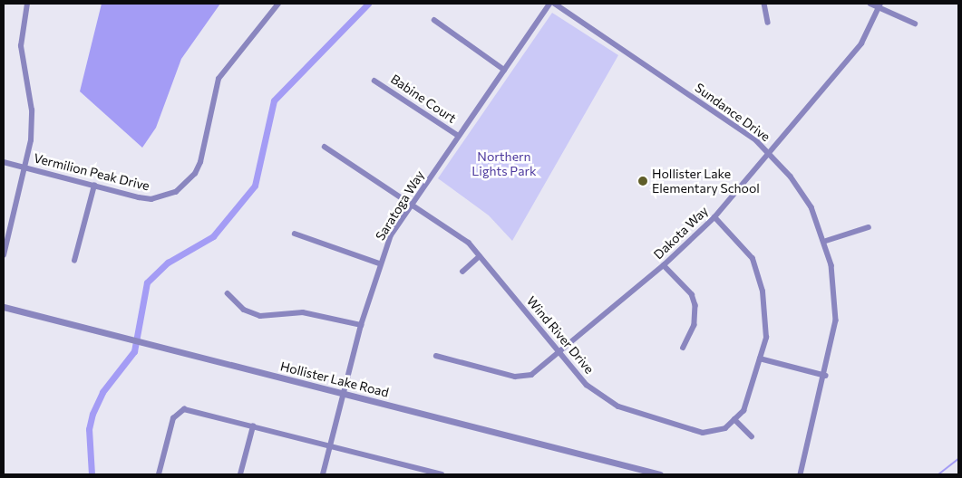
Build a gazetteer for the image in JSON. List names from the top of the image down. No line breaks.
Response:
{"streets":{"street":["Babine Court","Sundance Drive","Vermilion Peak Drive","Saratoga Way","Dakota Way","Wind River Drive","Hollister Lake Road"]},"crossings":[["Babine Court","Saratoga Way"],["Sundance Drive","Dakota Way"],["Saratoga Way","Wind River Drive"],["Saratoga Way","Hollister Lake Road"],["Dakota Way","Wind River Drive"]],"parks":["Northern Lights Park"],"places":["Hollister Lake Elementary School"]}
